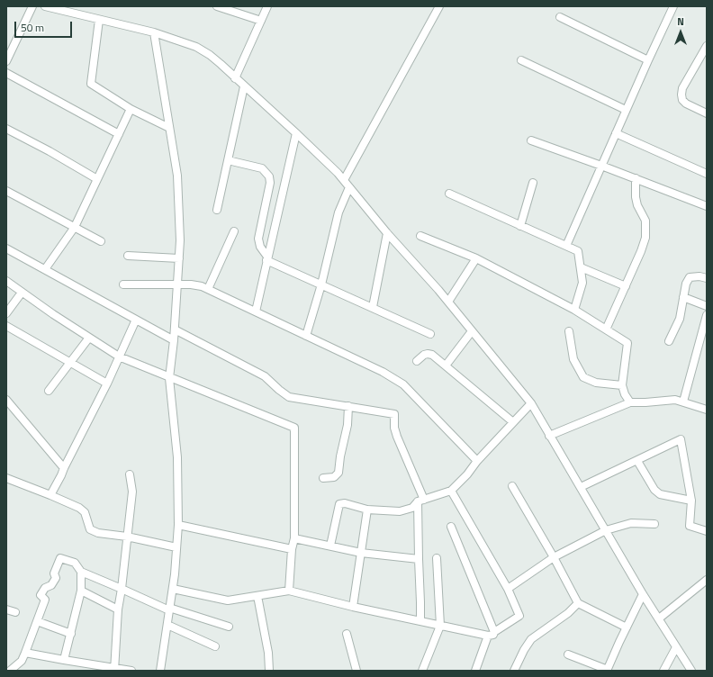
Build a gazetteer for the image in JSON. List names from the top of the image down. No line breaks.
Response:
{"scale_bar":"50 m","north":"top"}
